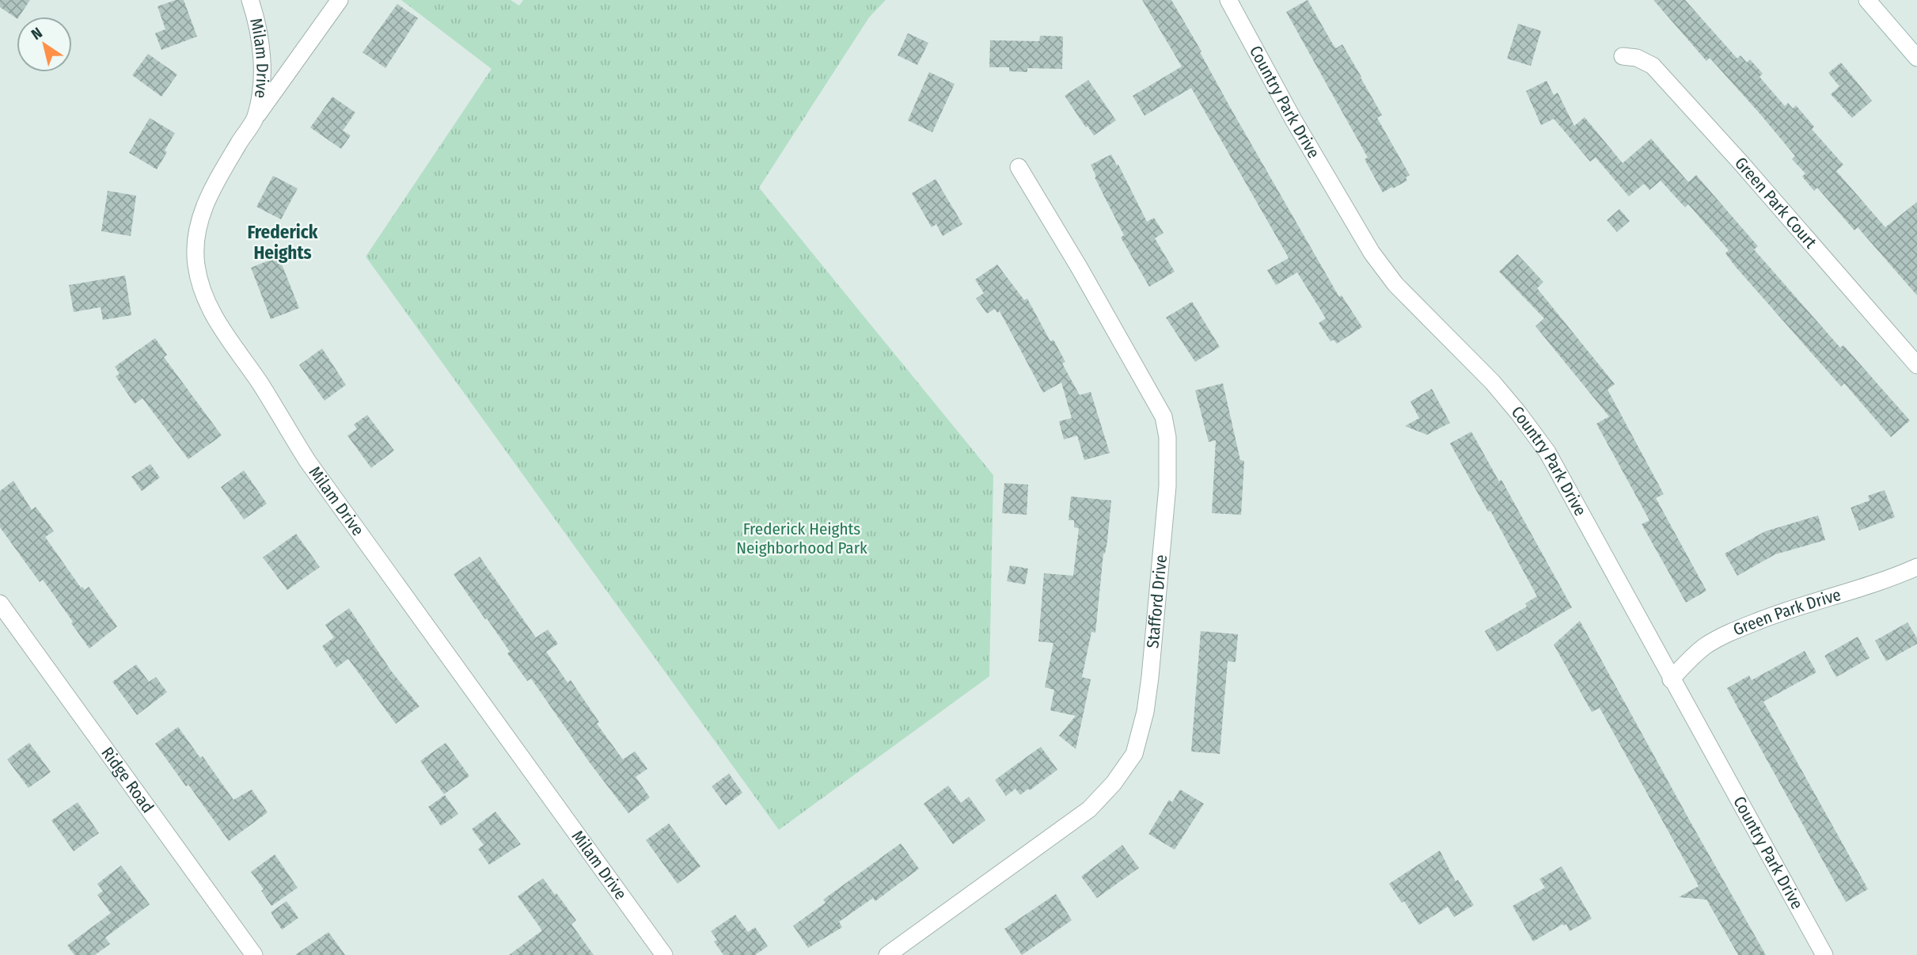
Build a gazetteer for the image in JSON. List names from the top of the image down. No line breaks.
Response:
{"streets":{"street":["Milam Drive","Country Park Drive","Green Park Court","Stafford Drive","Green Park Drive","Ridge Road"]},"crossings":[["Country Park Drive","Green Park Drive"]],"districts":["Frederick Heights"],"parks":["Frederick Heights Neighborhood Park"],"north":"top left"}
